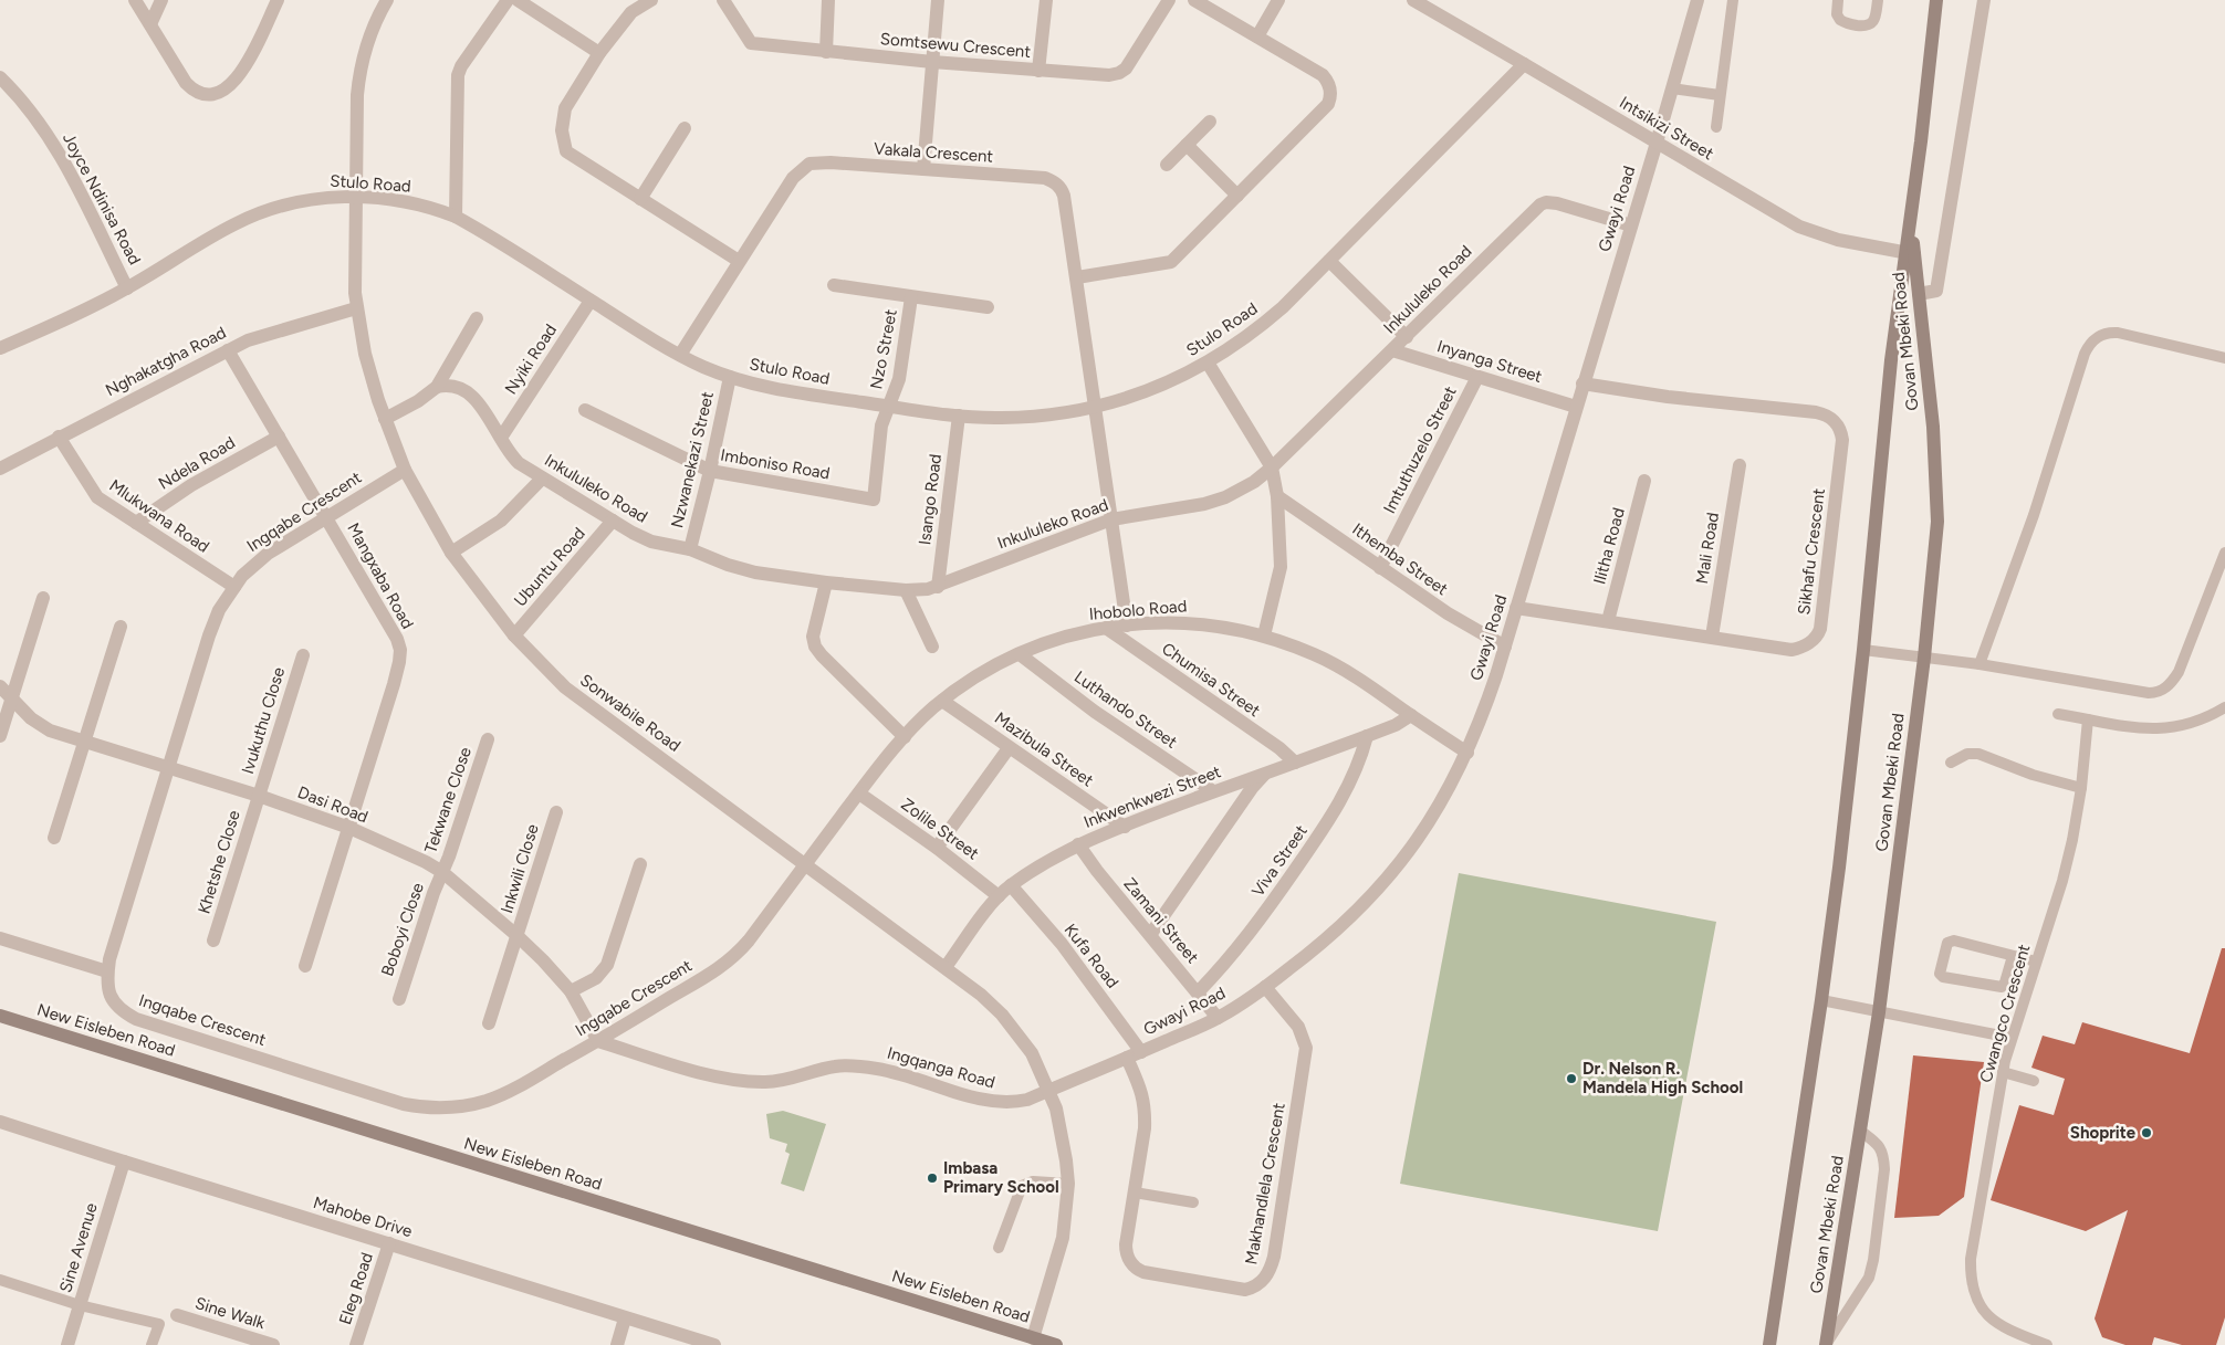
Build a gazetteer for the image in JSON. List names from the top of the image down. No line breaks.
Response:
{"streets":{"main road":["Govan Mbeki Road","New Eisleben Road"],"street":["Somtsewu Crescent","Intsikizi Street","Vakala Crescent","Stulo Road","Joyce Ndinisa Road","Gwayi Road","Inkululeko Road","Nzo Street","Nyiki Road","Nghakatgha Road","Inyanga Street","Imtuthuzelo Street","Nzwanekazi Street","Ndela Road","Imboniso Road","Isango Road","Ingqabe Crescent","Mlukwana Road","Ilitha Road","Mali Road","Sikhafu Crescent","Ithemba Street","Ubuntu Road","Mangxaba Road","Ihobolo Road","Chumisa Street","Luthando Street","Sonwabile Road","Ivukuthu Close","Mazibula Street","Inkwenkwezi Street","Tekwane Close","Dasi Road","Zolile Street","Viva Street","Khetshe Close","Inkwili Close","Zamani Street","Boboyi Close","Kufa Road","Ingqanga Road","Makhandlela Crescent","Mahobe Drive","Sine Avenue","Eleg Road","Sine Walk"],"lane":["Cwangco Crescent"]},"crossings":[["Intsikizi Street","Stulo Road"],["Intsikizi Street","Gwayi Road"],["Intsikizi Street","Govan Mbeki Road"],["Vakala Crescent","Stulo Road"],["Vakala Crescent","Inkululeko Road"],["Vakala Crescent","Ihobolo Road"],["Stulo Road","Joyce Ndinisa Road"],["Stulo Road","Nzo Street"],["Stulo Road","Nyiki Road"],["Stulo Road","Nzwanekazi Street"],["Stulo Road","Isango Road"],["Stulo Road","Sonwabile Road"],["Gwayi Road","Inkululeko Road"],["Gwayi Road","Inyanga Street"],["Gwayi Road","Sikhafu Crescent"],["Gwayi Road","Ithemba Street"],["Gwayi Road","Ihobolo Road"],["Gwayi Road","Sonwabile Road"],["Gwayi Road","Zamani Street"],["Gwayi Road","Kufa Road"],["Gwayi Road","Ingqanga Road"],["Gwayi Road","Makhandlela Crescent"],["Inkululeko Road","Nyiki Road"],["Inkululeko Road","Inyanga Street"],["Inkululeko Road","Nzwanekazi Street"],["Inkululeko Road","Isango Road"],["Inkululeko Road","Ubuntu Road"],["Nzo Street","Imboniso Road"],["Nghakatgha Road","Mlukwana Road"],["Nghakatgha Road","Mangxaba Road"],["Nghakatgha Road","Sonwabile Road"],["Inyanga Street","Imtuthuzelo Street"],["Imtuthuzelo Street","Ithemba Street"],["Nzwanekazi Street","Imboniso Road"],["Ndela Road","Mlukwana Road"],["Ndela Road","Mangxaba Road"],["Ingqabe Crescent","Mlukwana Road"],["Ingqabe Crescent","Mangxaba Road"],["Ingqabe Crescent","Ihobolo Road"],["Ingqabe Crescent","Sonwabile Road"],["Ingqabe Crescent","Dasi Road"],["Ingqabe Crescent","Ingqanga Road"],["Ilitha Road","Sikhafu Crescent"],["Mali Road","Sikhafu Crescent"],["Ubuntu Road","Sonwabile Road"],["Mangxaba Road","Dasi Road"],["Ihobolo Road","Chumisa Street"],["Ihobolo Road","Luthando Street"],["Ihobolo Road","Sonwabile Road"],["Ihobolo Road","Mazibula Street"],["Ihobolo Road","Inkwenkwezi Street"],["Ihobolo Road","Zolile Street"],["Chumisa Street","Inkwenkwezi Street"],["Luthando Street","Inkwenkwezi Street"],["Sonwabile Road","Inkwenkwezi Street"],["Sonwabile Road","New Eisleben Road"],["Sonwabile Road","Ingqanga Road"],["Ivukuthu Close","Dasi Road"],["Ivukuthu Close","Khetshe Close"],["Mazibula Street","Inkwenkwezi Street"],["Inkwenkwezi Street","Zolile Street"],["Inkwenkwezi Street","Viva Street"],["Inkwenkwezi Street","Zamani Street"],["Inkwenkwezi Street","Kufa Road"],["Tekwane Close","Dasi Road"],["Tekwane Close","Boboyi Close"],["Dasi Road","Khetshe Close"],["Dasi Road","Inkwili Close"],["Dasi Road","Boboyi Close"],["Dasi Road","Ingqanga Road"],["Viva Street","Zamani Street"],["Mahobe Drive","Sine Avenue"],["Mahobe Drive","Eleg Road"]],"places":["Dr. Nelson R. Mandela High School","Shoprite","Imbasa Primary School"]}
